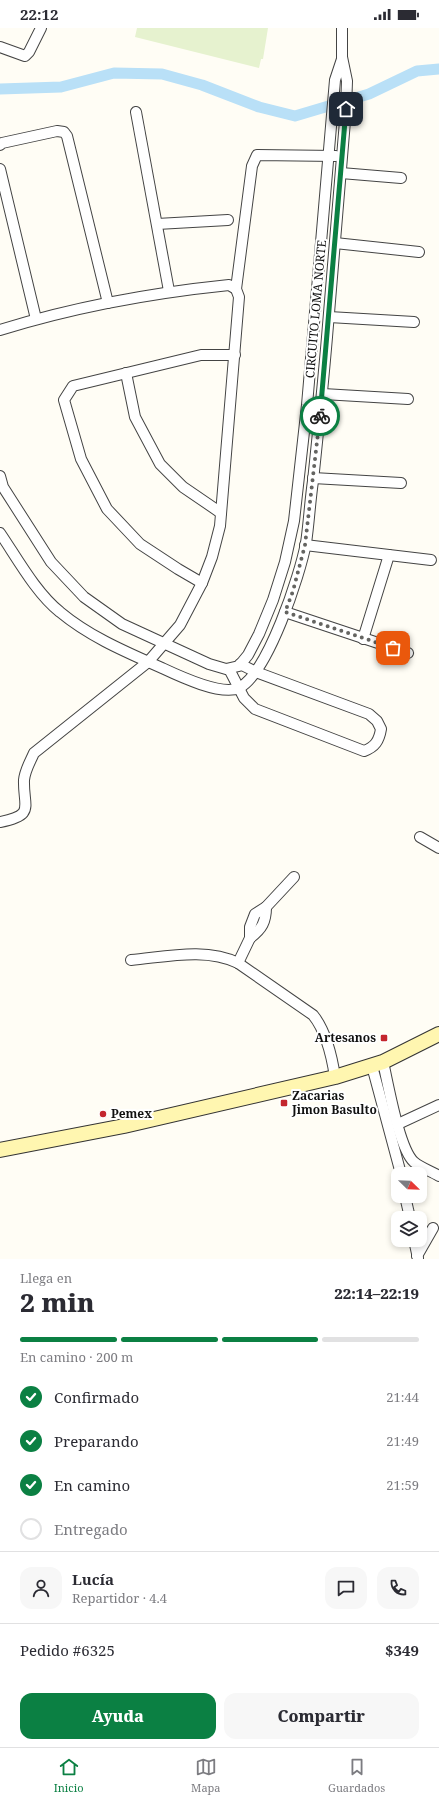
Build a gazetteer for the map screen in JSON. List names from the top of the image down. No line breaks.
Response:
{"streets":{"street":["CIRCUITO LOMA NORTE"]},"places":{"transit":["Artesanos","Zacarias Jimon Basulto"],"other":["Pemex"]},"north":"bottom right","page":{"status":"22:12","heading":["2 min","Llega en","22:14–22:19"],"panel":["Lucía","Repartidor · 4.4","Pedido #6325","$349"],"bar":"En camino · 200 m","list":[["Confirmado","21:44"],["Preparando","21:49"],["En camino","21:59"],"Entregado"],"buttons":["Ayuda","Compartir"],"tabs":["Inicio","Mapa","Guardados"]}}
